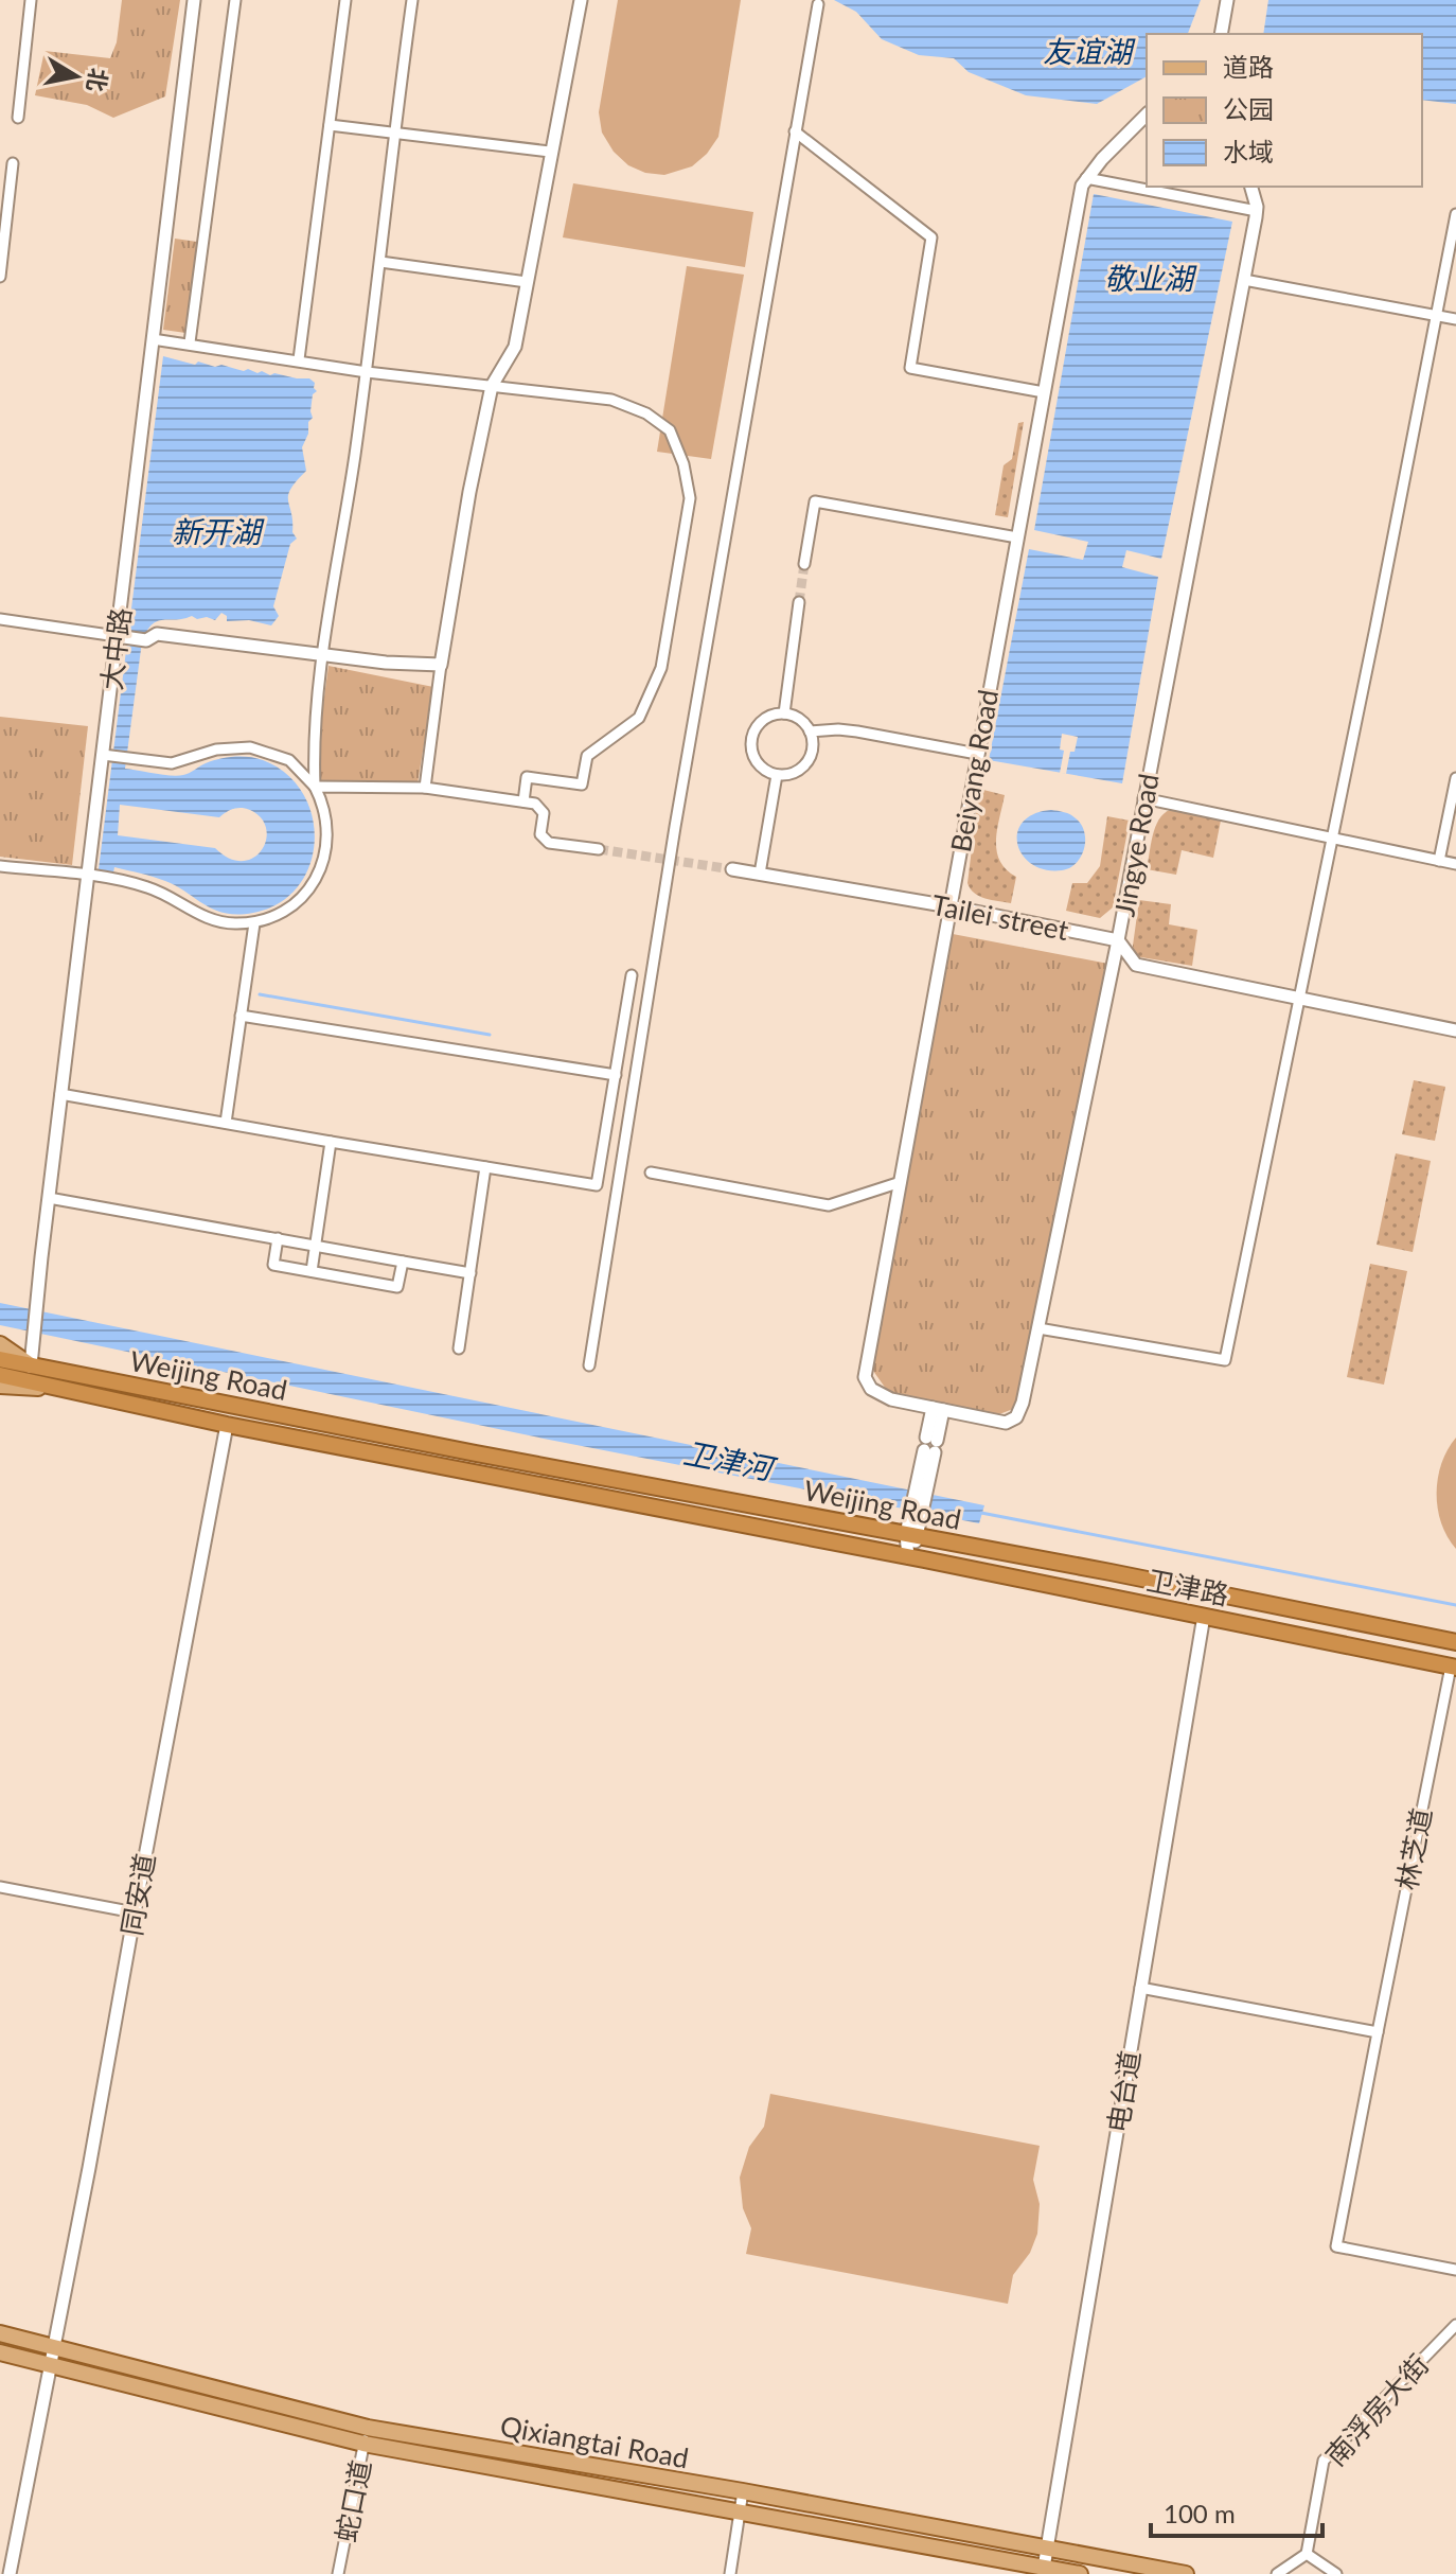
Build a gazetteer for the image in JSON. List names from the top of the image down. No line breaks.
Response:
{"streets":{"highway":["Weijing Road","卫津路"],"main road":["Qixiangtai Road"],"street":["大中路","Beiyang Road","Jingye Road","Tailei street","林芝道","同安道","电台道","南浮房大街","蛇口道"]},"crossings":[["大中路","Weijing Road"],["Beiyang Road","Jingye Road"],["Beiyang Road","Tailei street"],["Jingye Road","Tailei street"],["Weijing Road","卫津路"],["Weijing Road","同安道"],["卫津路","林芝道"],["卫津路","电台道"],["同安道","Qixiangtai Road"],["电台道","Qixiangtai Road"],["Qixiangtai Road","蛇口道"]],"water":["友谊湖","敬业湖","新开湖","卫津河"],"legend":["道路","公园","水域"],"scale_bar":"100 m","north":"right"}
